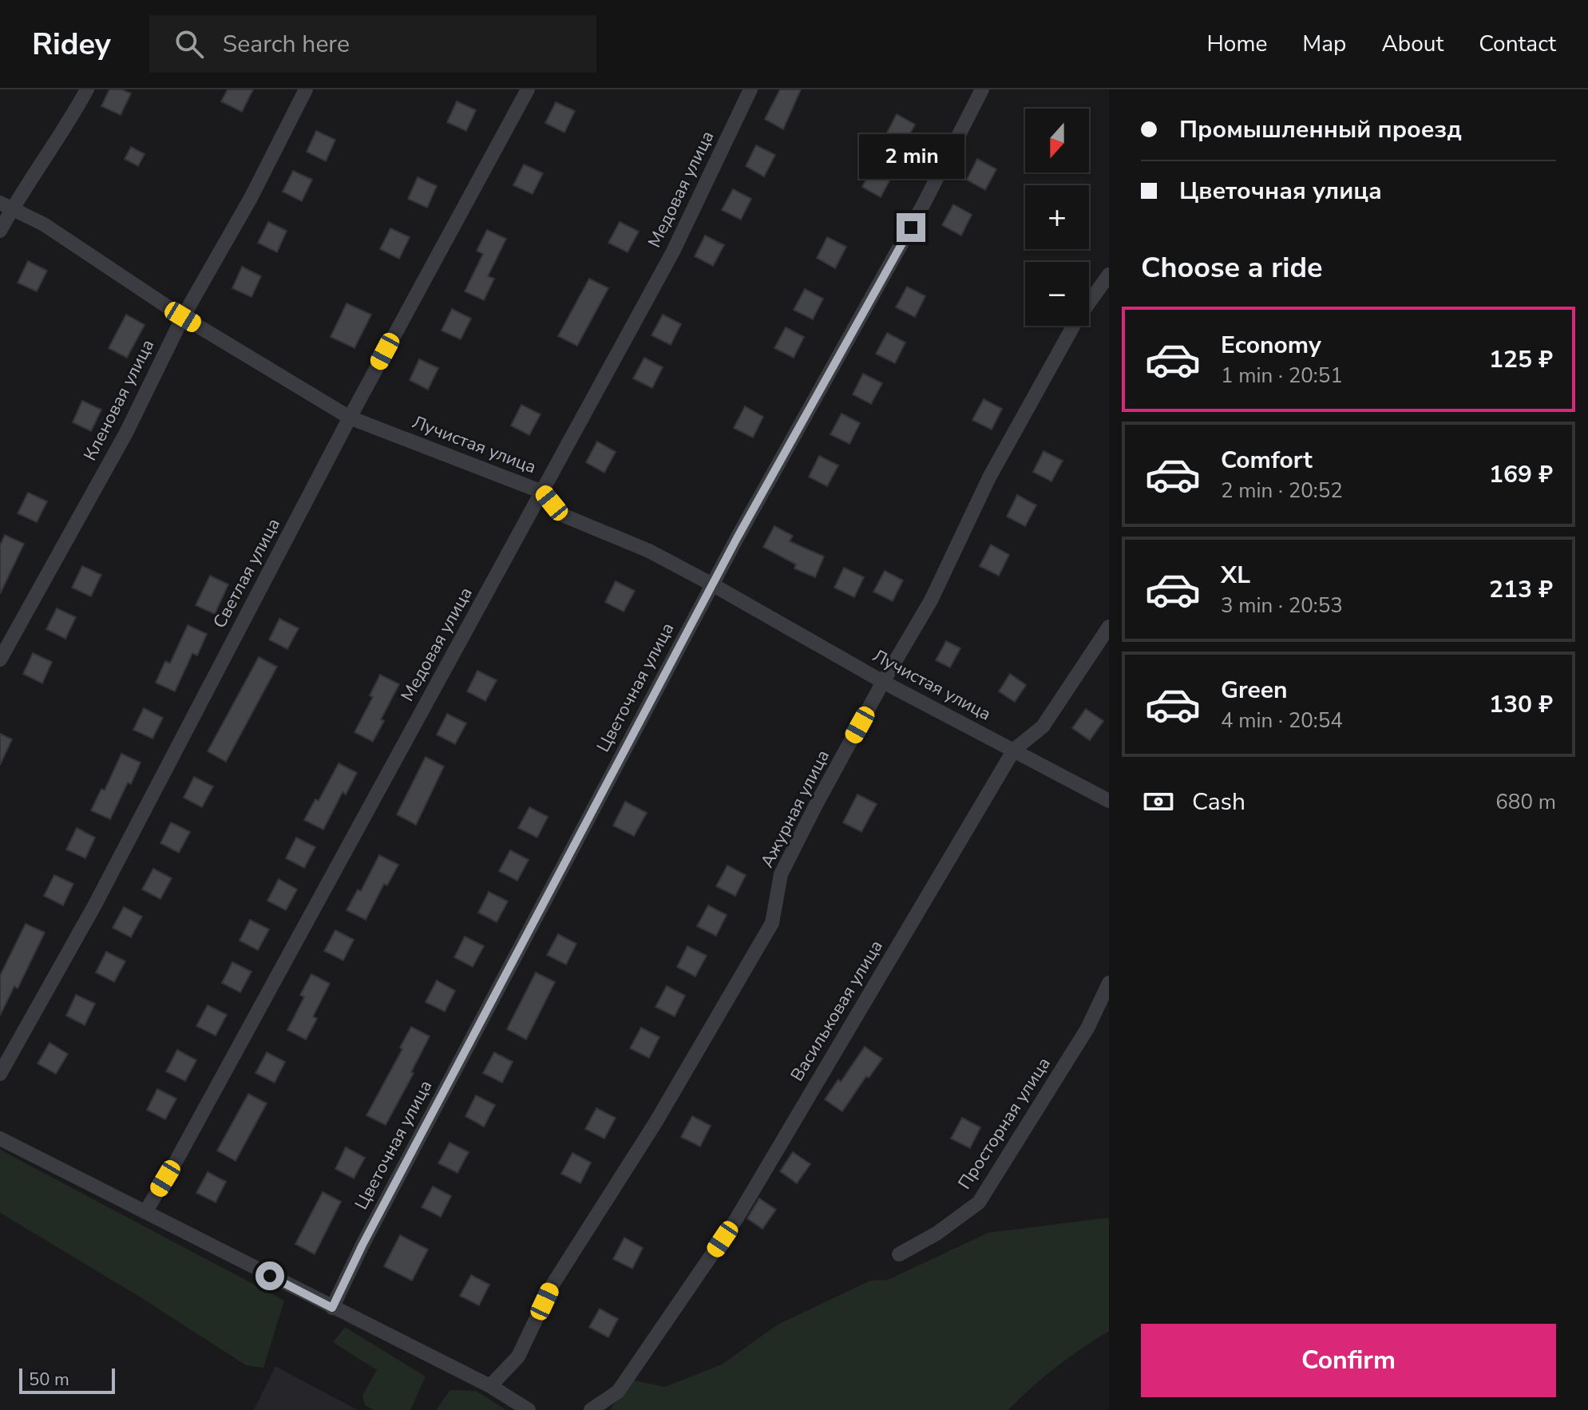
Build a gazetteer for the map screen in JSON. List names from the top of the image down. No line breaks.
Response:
{"streets":{"street":["Медовая улица","Кленовая улица","Лучистая улица","Светлая улица","Цветочная улица","Ажурная улица","Васильковая улица","Просторная улица"]},"crossings":[["Медовая улица","Лучистая улица"],["Кленовая улица","Лучистая улица"],["Лучистая улица","Светлая улица"],["Лучистая улица","Цветочная улица"],["Лучистая улица","Ажурная улица"],["Лучистая улица","Васильковая улица"]],"scale_bar":"50 m","north":"bottom","page":{"header":"Ridey","search":"Search here","nav":["Home","Map","About","Contact"],"banner":["Промышленный проезд","Цветочная улица"],"map_buttons":["+","−"],"bubble":"2 min","heading":"Choose a ride","list":[{"name":"Economy","note":"1 min · 20:51","value":"125 ₽"},{"name":"Comfort","note":"2 min · 20:52","value":"169 ₽"},{"name":"XL","note":"3 min · 20:53","value":"213 ₽"},{"name":"Green","note":"4 min · 20:54","value":"130 ₽"}],"pay":["Cash","680 m"],"buttons":"Confirm","scale":"50 m"}}
